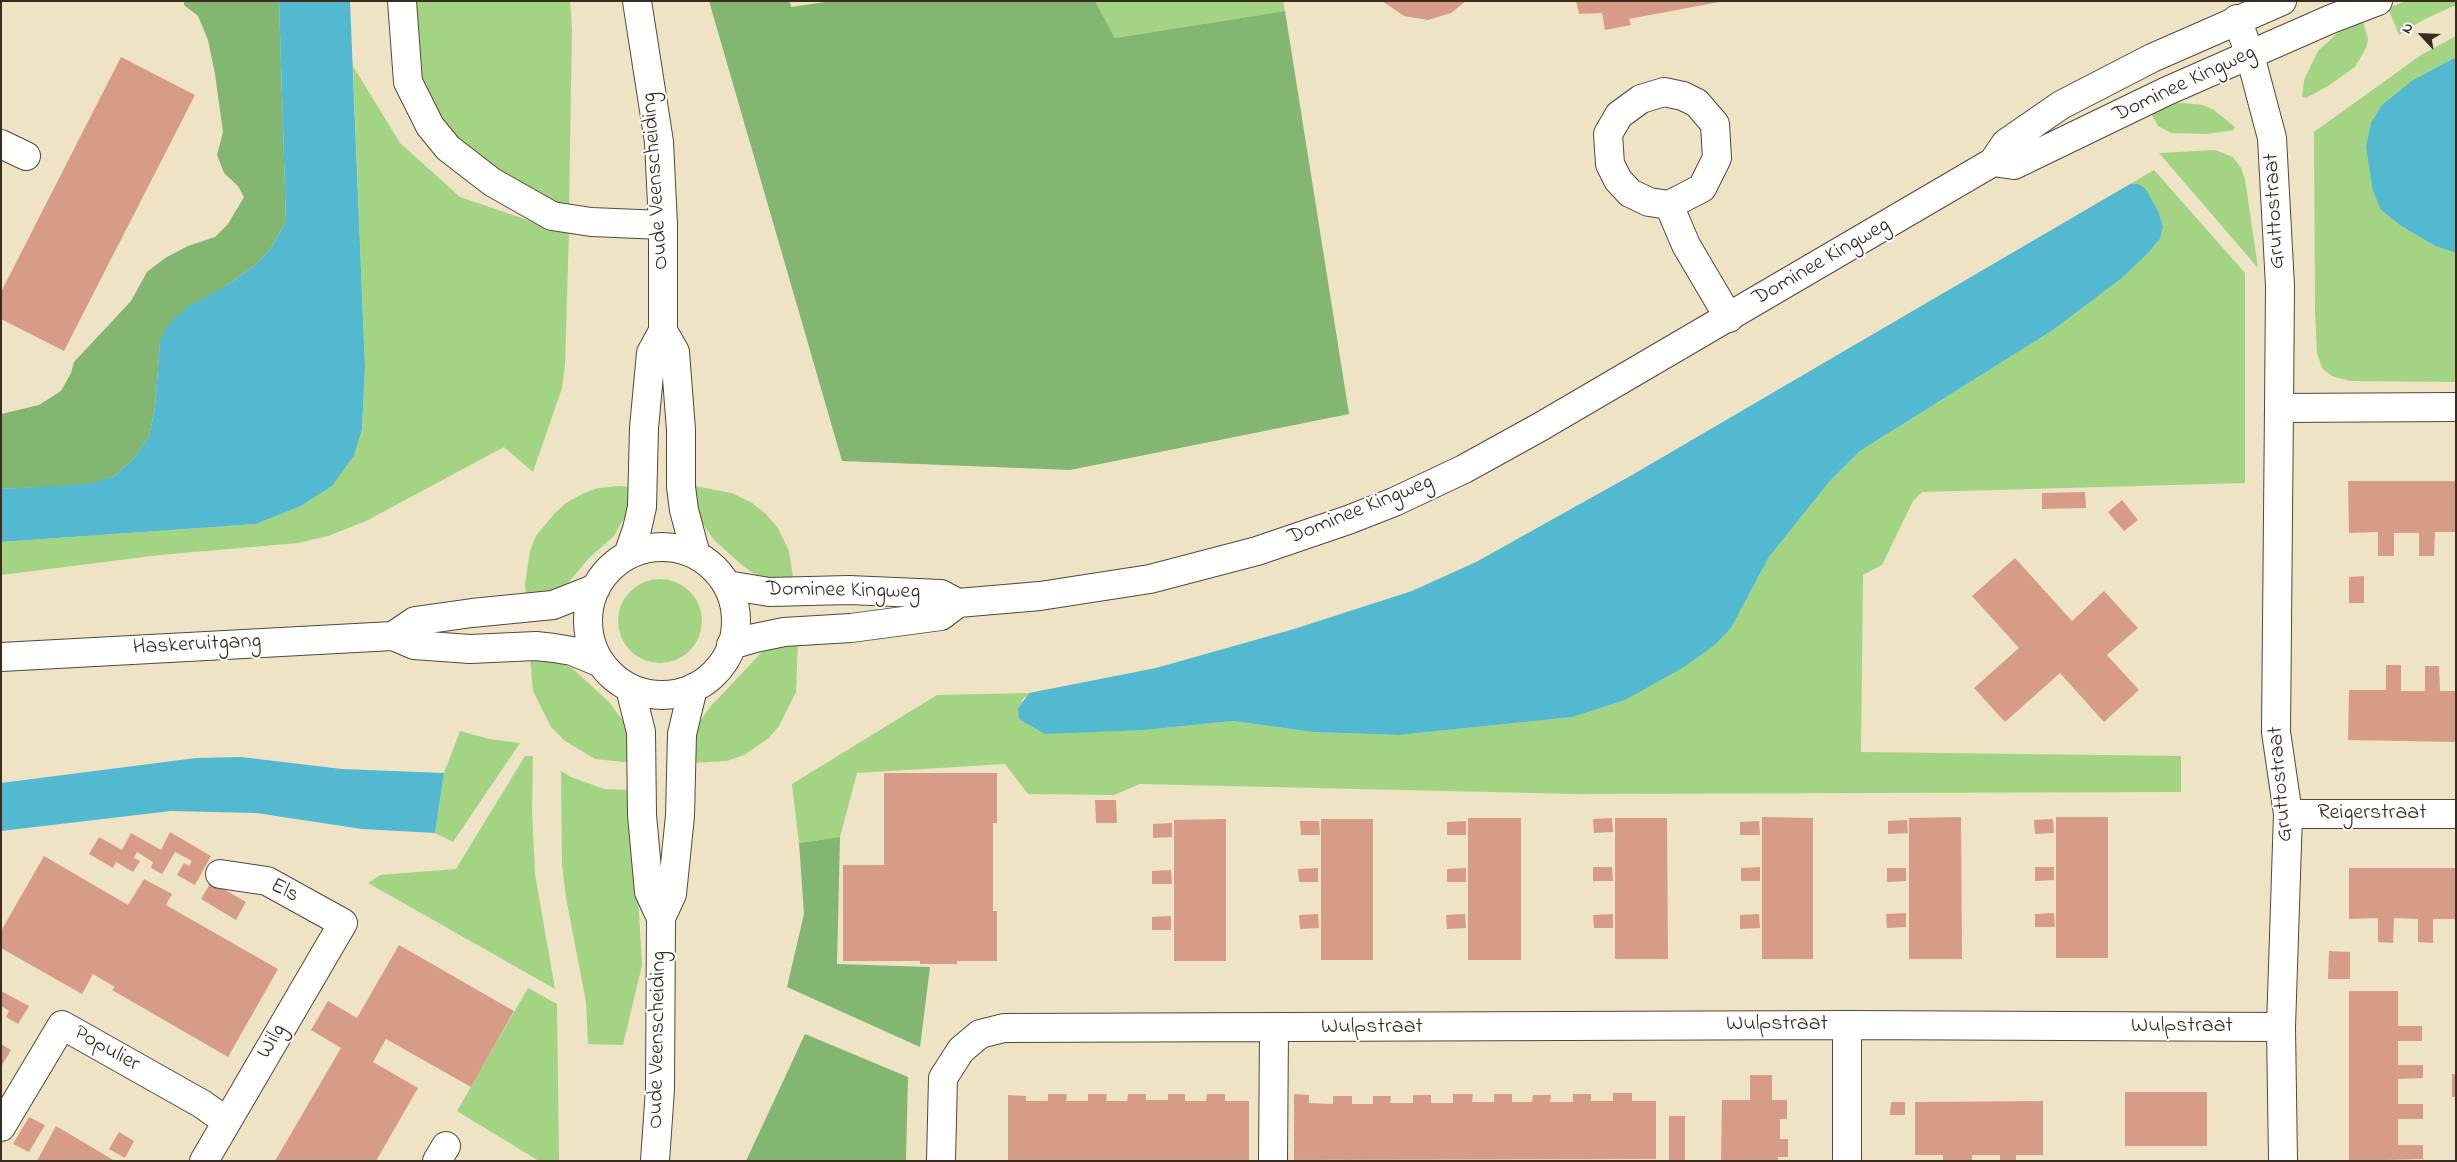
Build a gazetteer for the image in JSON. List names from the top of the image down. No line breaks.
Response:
{"streets":{"street":["Dominee Kingweg","Oude Veenscheiding","Gruttostraat","Haskeruitgang","Reigerstraat","Els","Wulpstraat","Wilg","Populier"]},"crossings":[["Dominee Kingweg","Oude Veenscheiding"],["Dominee Kingweg","Gruttostraat"],["Dominee Kingweg","Haskeruitgang"],["Oude Veenscheiding","Haskeruitgang"],["Gruttostraat","Reigerstraat"],["Gruttostraat","Wulpstraat"],["Els","Wilg"],["Wilg","Populier"]],"north":"top left"}
